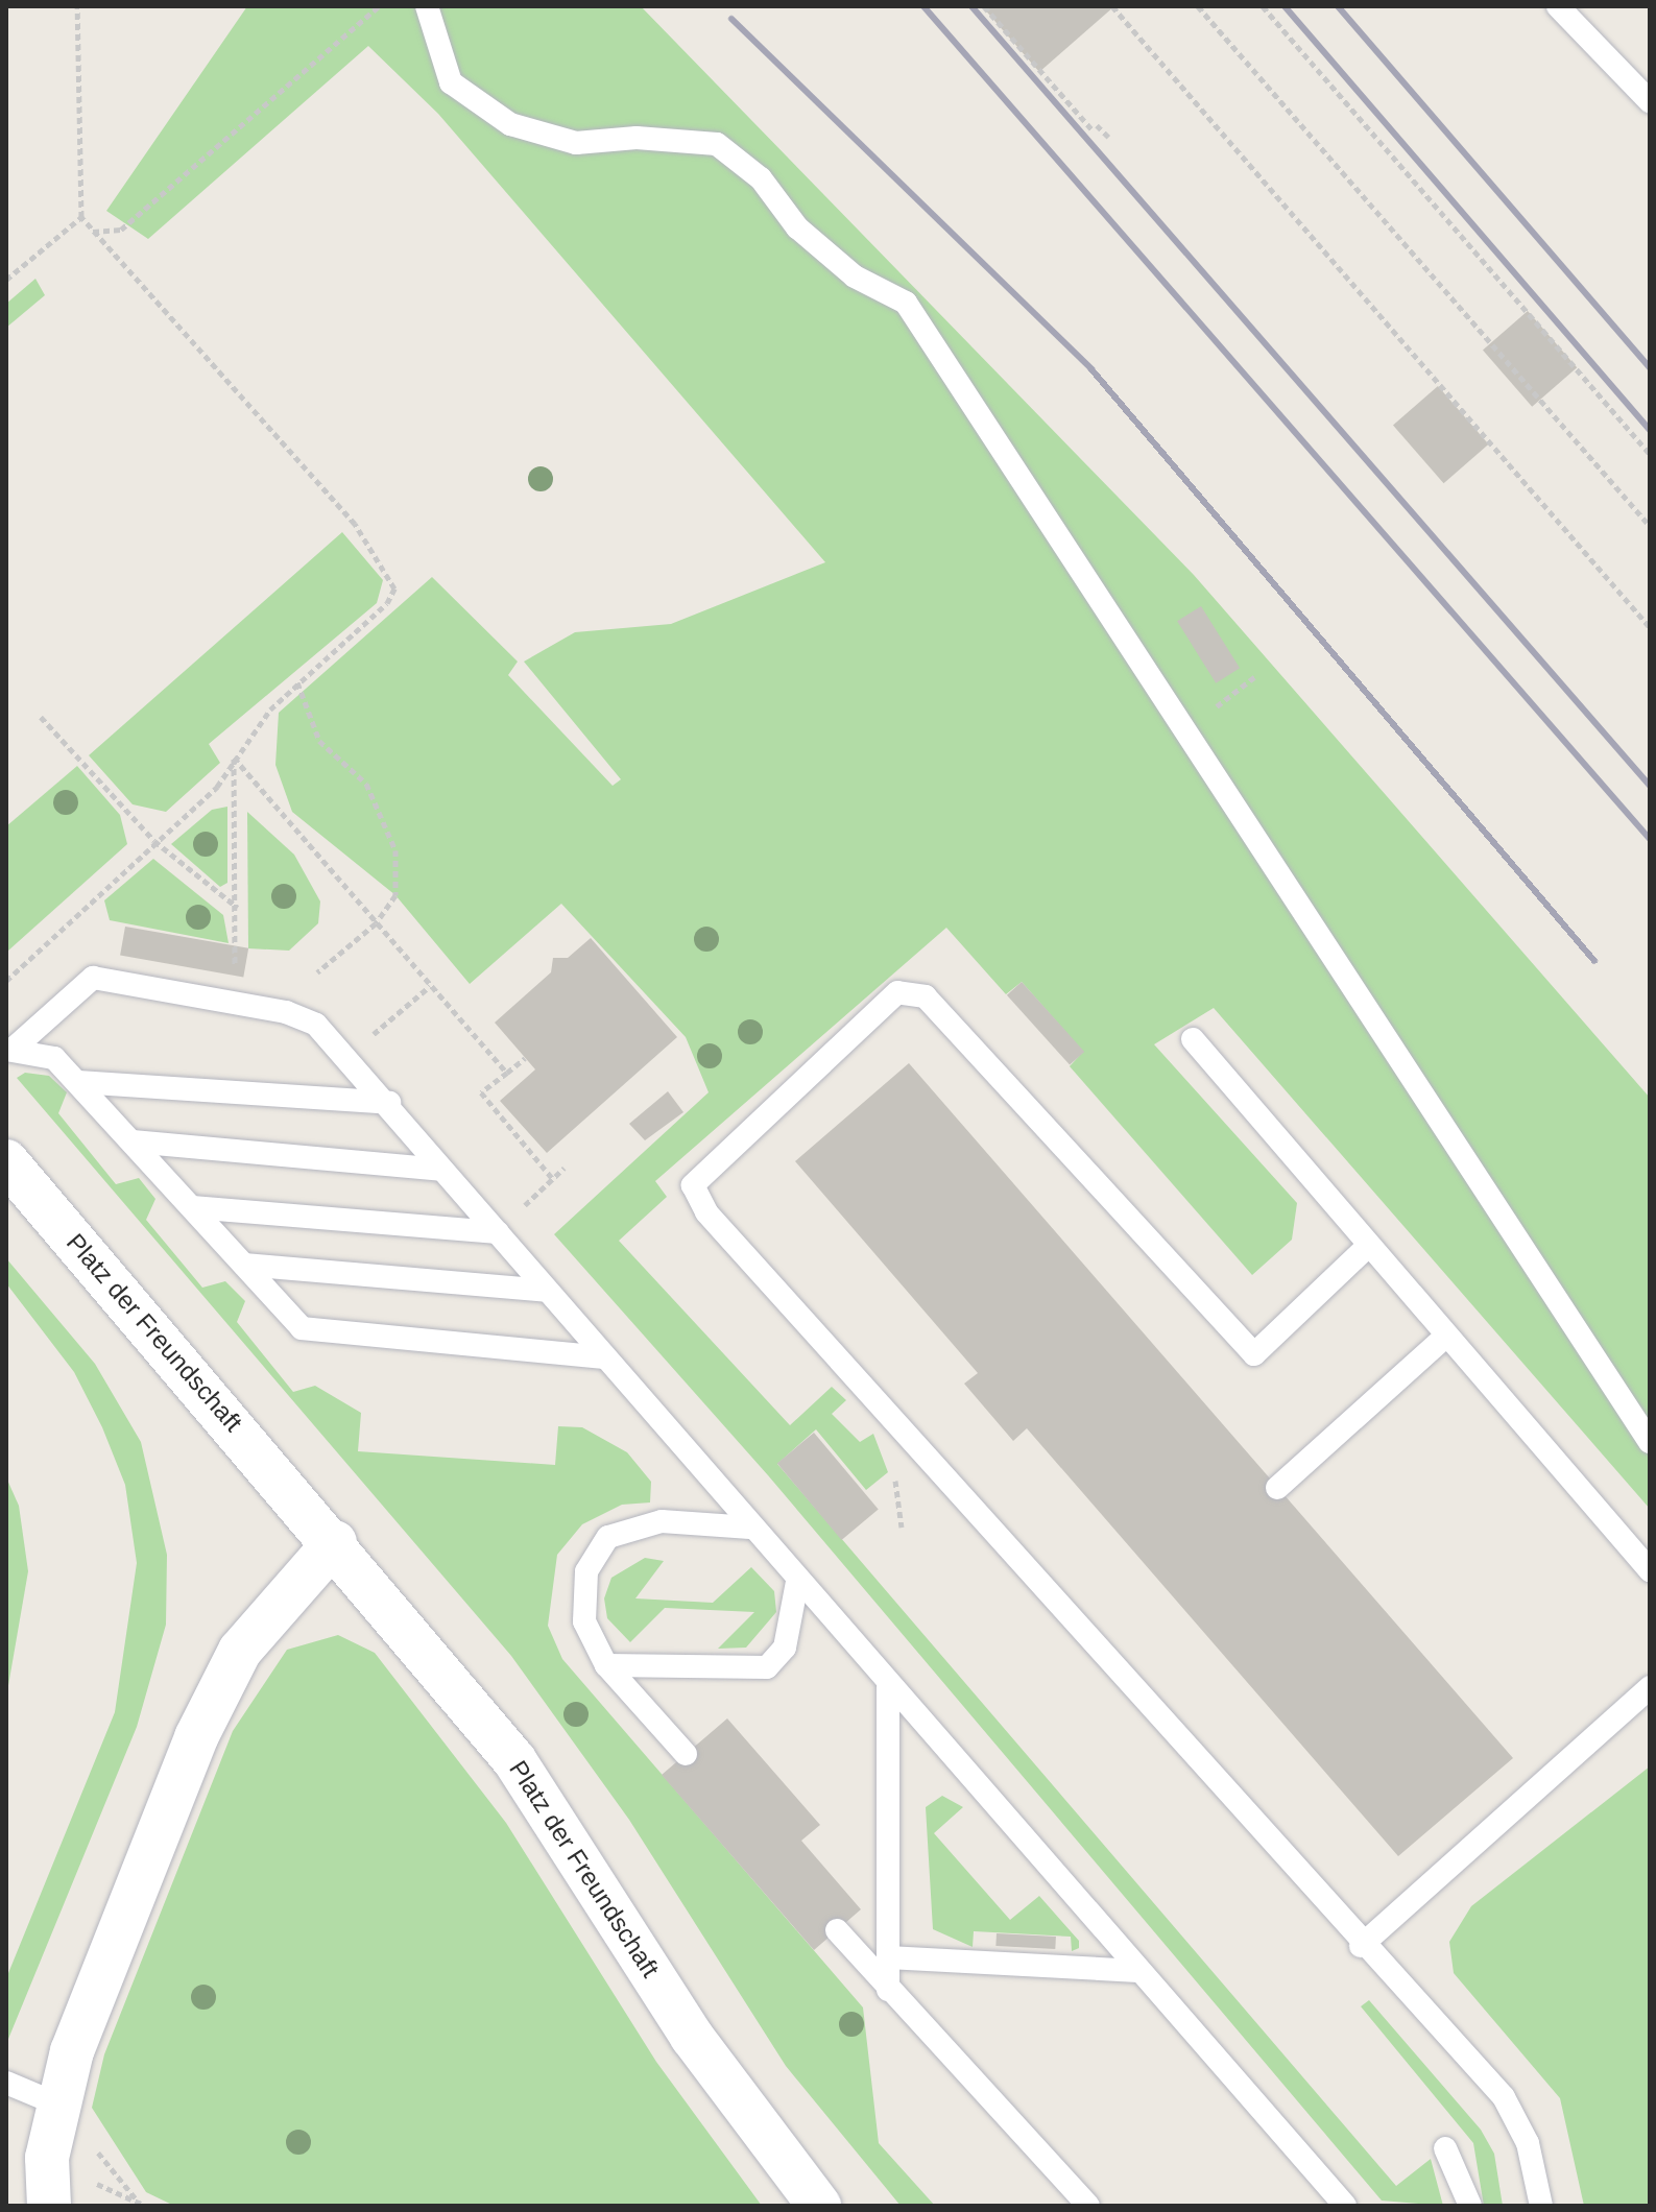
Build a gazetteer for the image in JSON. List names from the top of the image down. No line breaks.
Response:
{"streets":{"street":["Platz der Freundschaft"]}}
